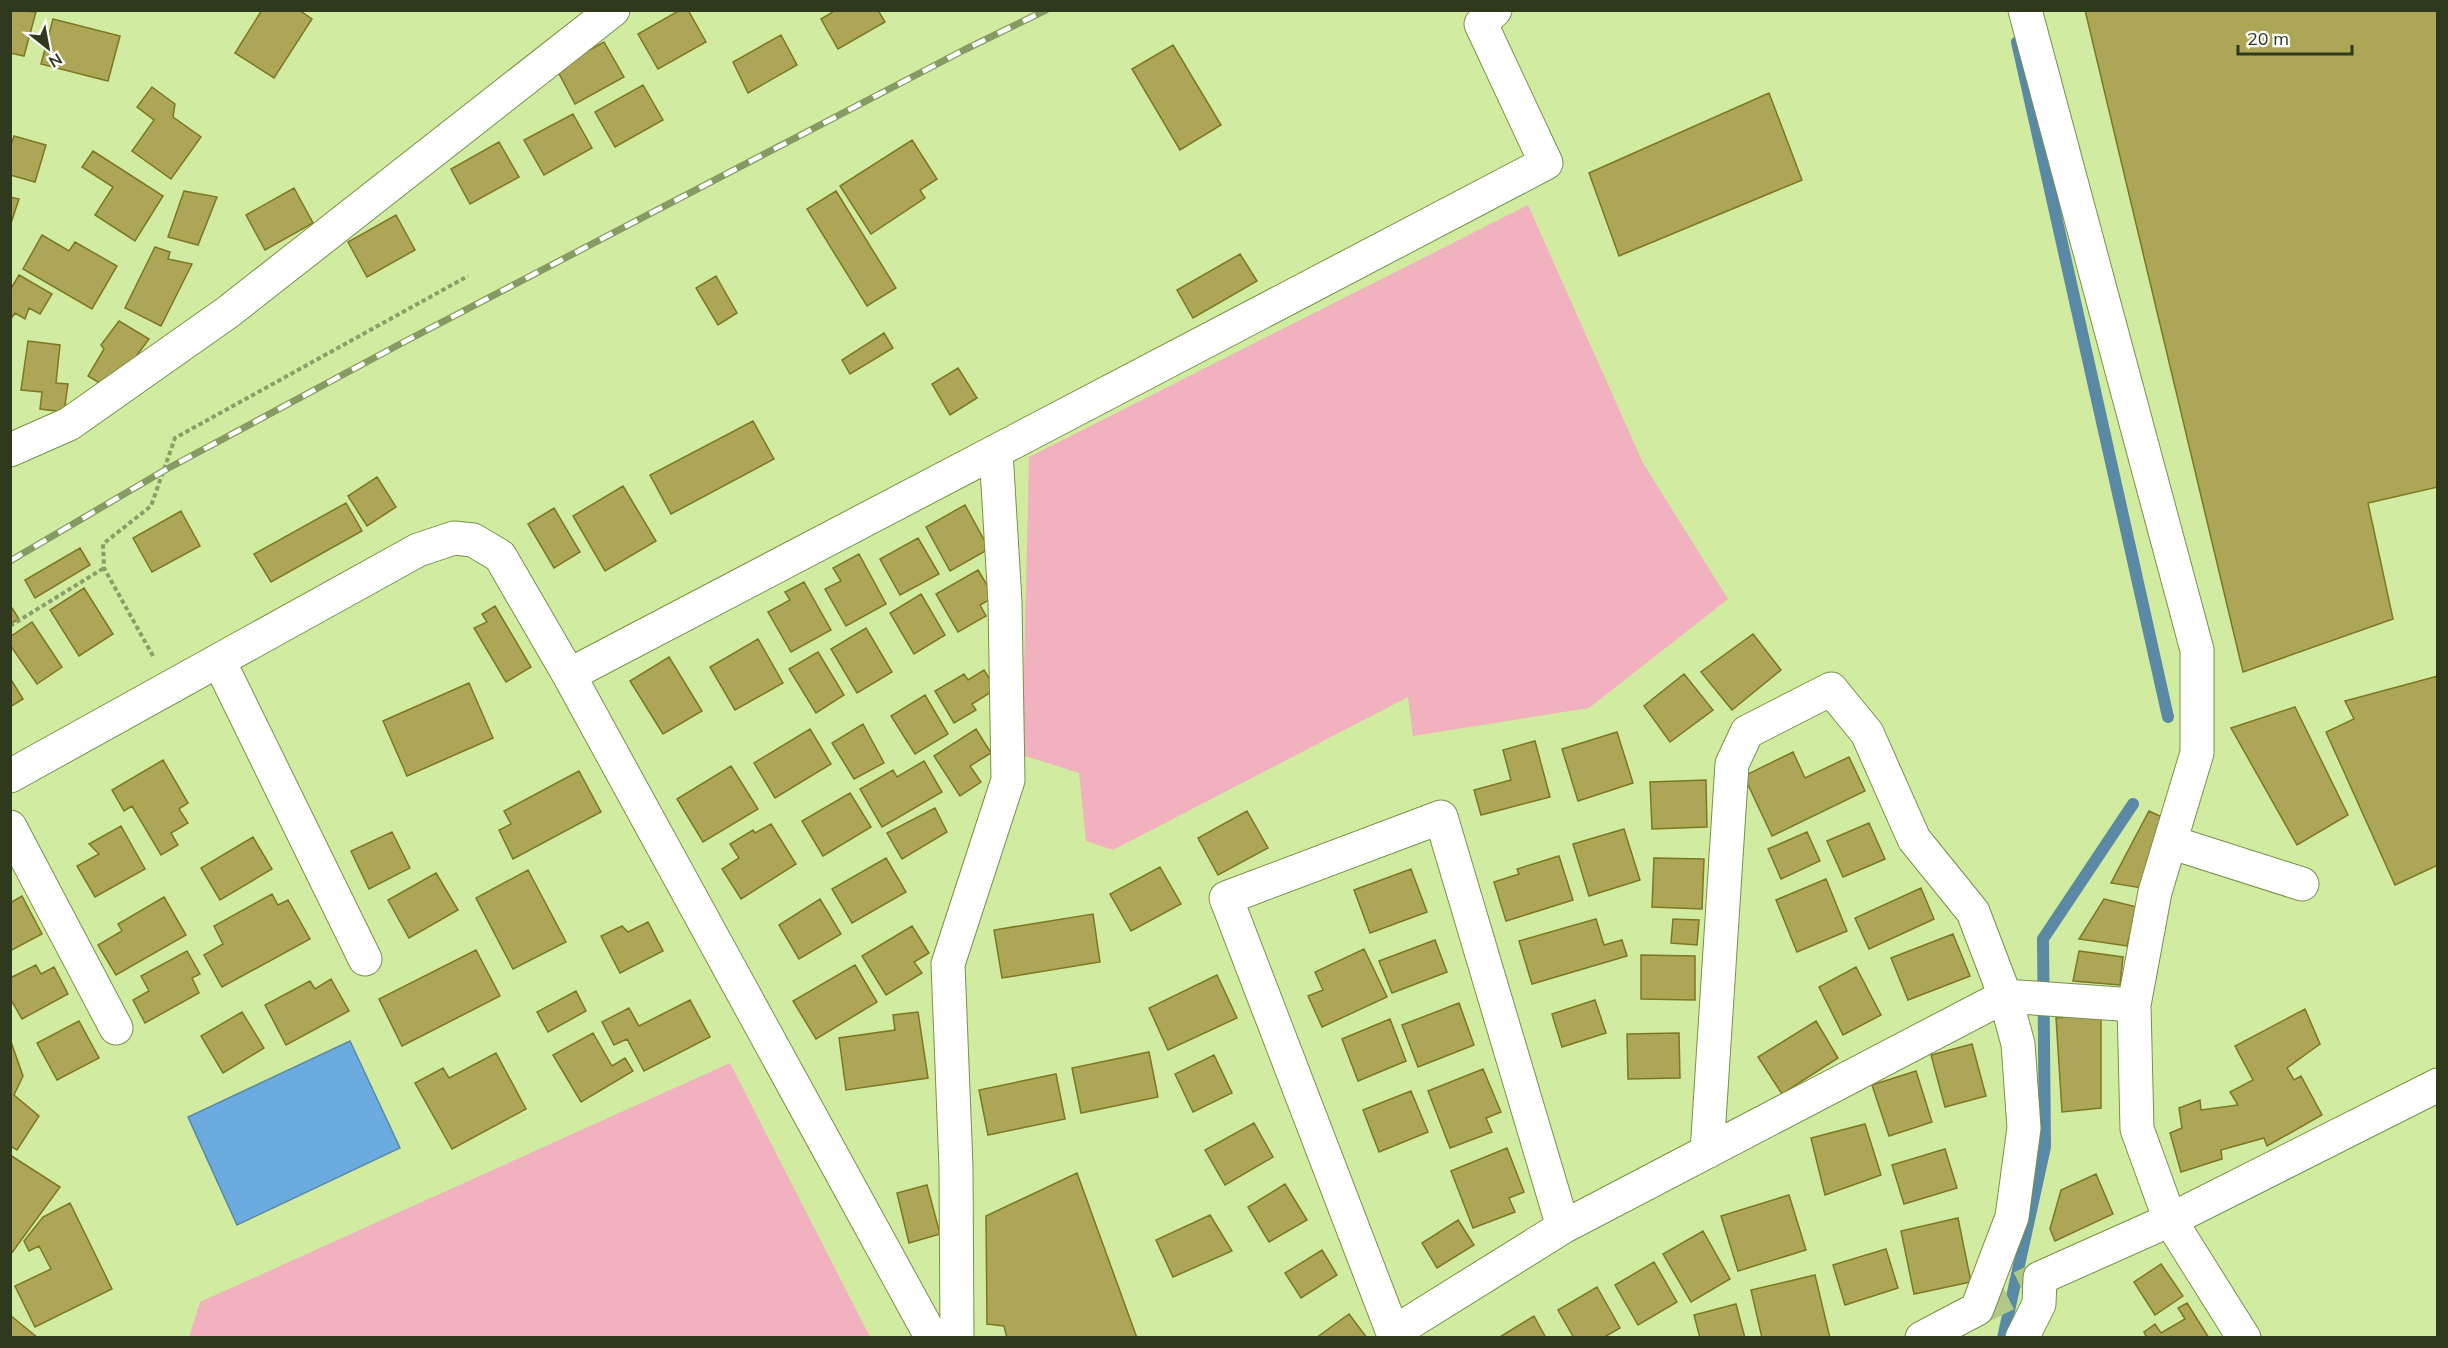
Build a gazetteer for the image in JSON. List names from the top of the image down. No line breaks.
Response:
{"scale_bar":"20 m","north":"bottom right"}
